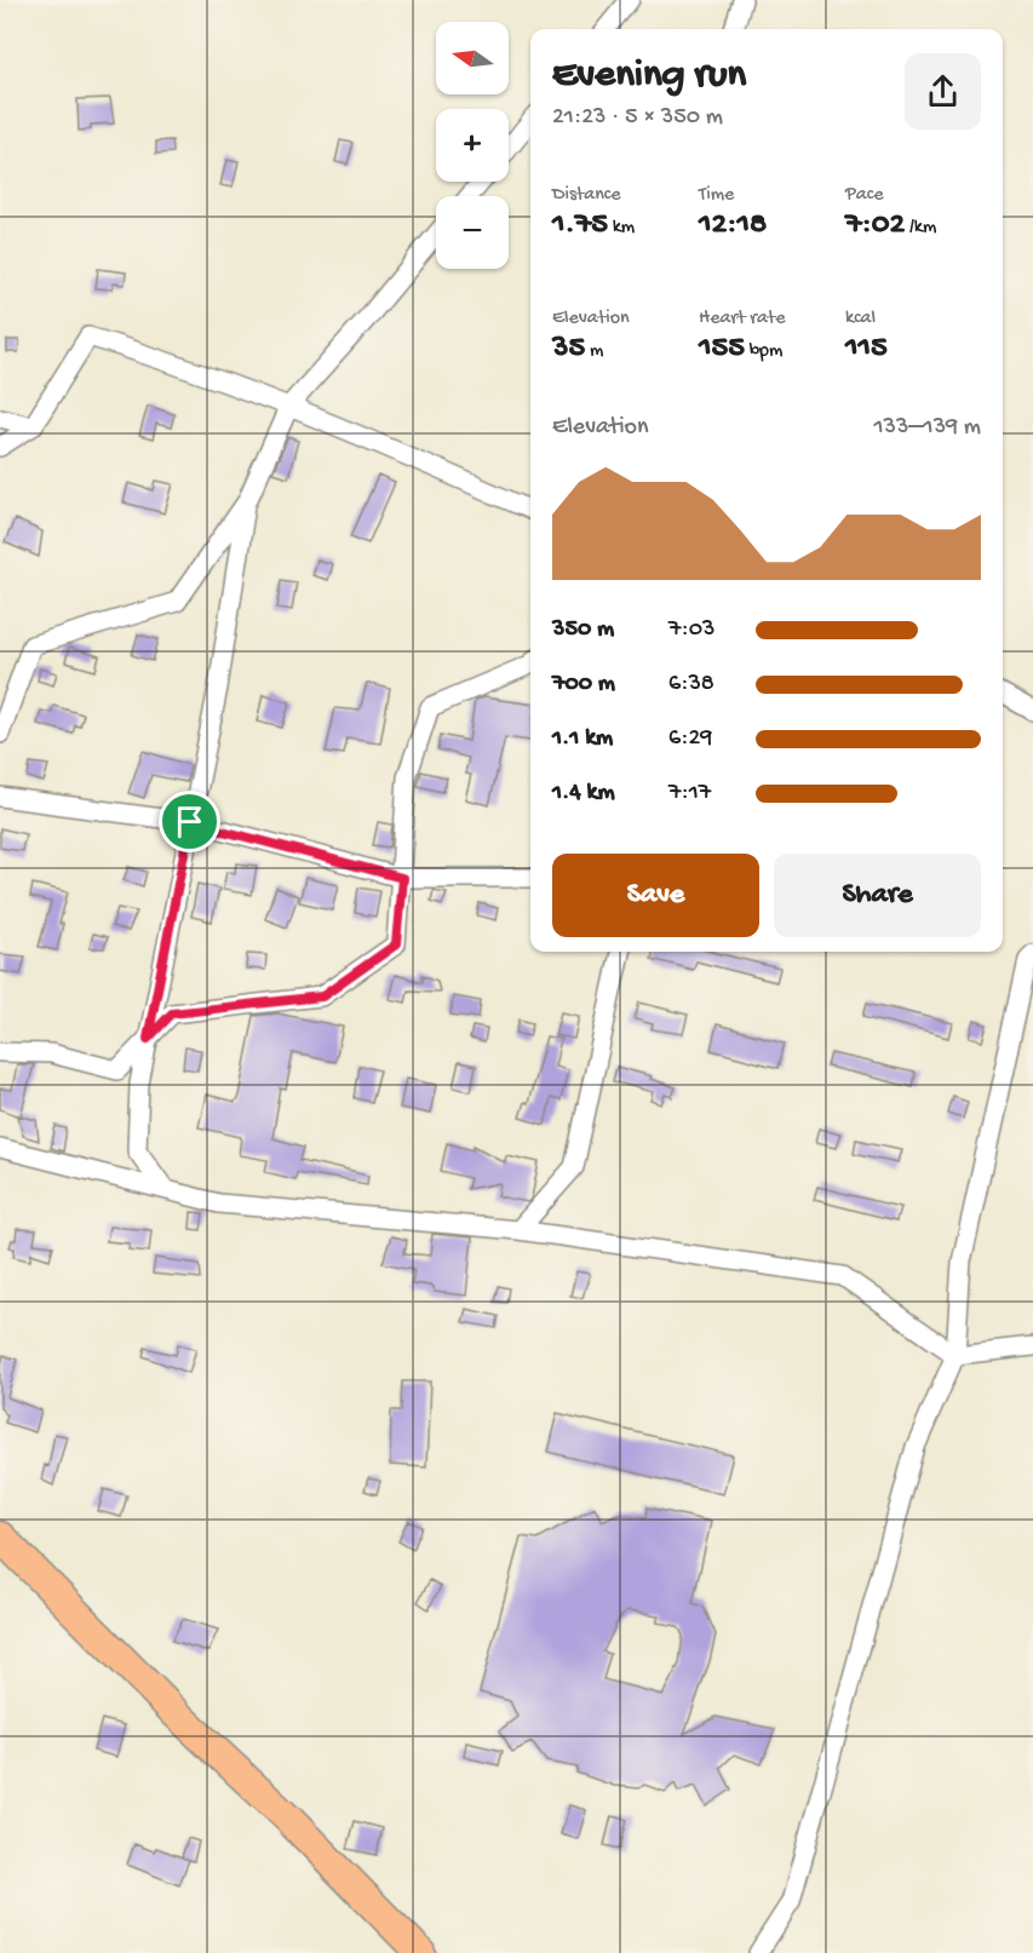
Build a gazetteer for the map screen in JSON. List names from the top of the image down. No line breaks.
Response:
{"north":"left","page":{"map_buttons":["+","−"],"heading":["Evening run","21:23 · 5 × 350 m"],"stats":[["Distance","1.75 km"],["Time","12:18"],["Pace","7:02 /km"],["Elevation","35 m"],["Heart rate","155 bpm"],["kcal","115"]],"chart":["Elevation","133–139 m"],"list":[{"name":"350 m","note":"7:03"},{"name":"700 m","note":"6:38"},{"name":"1.1 km","note":"6:29"},{"name":"1.4 km","note":"7:17"}],"buttons":["Save","Share"]}}
